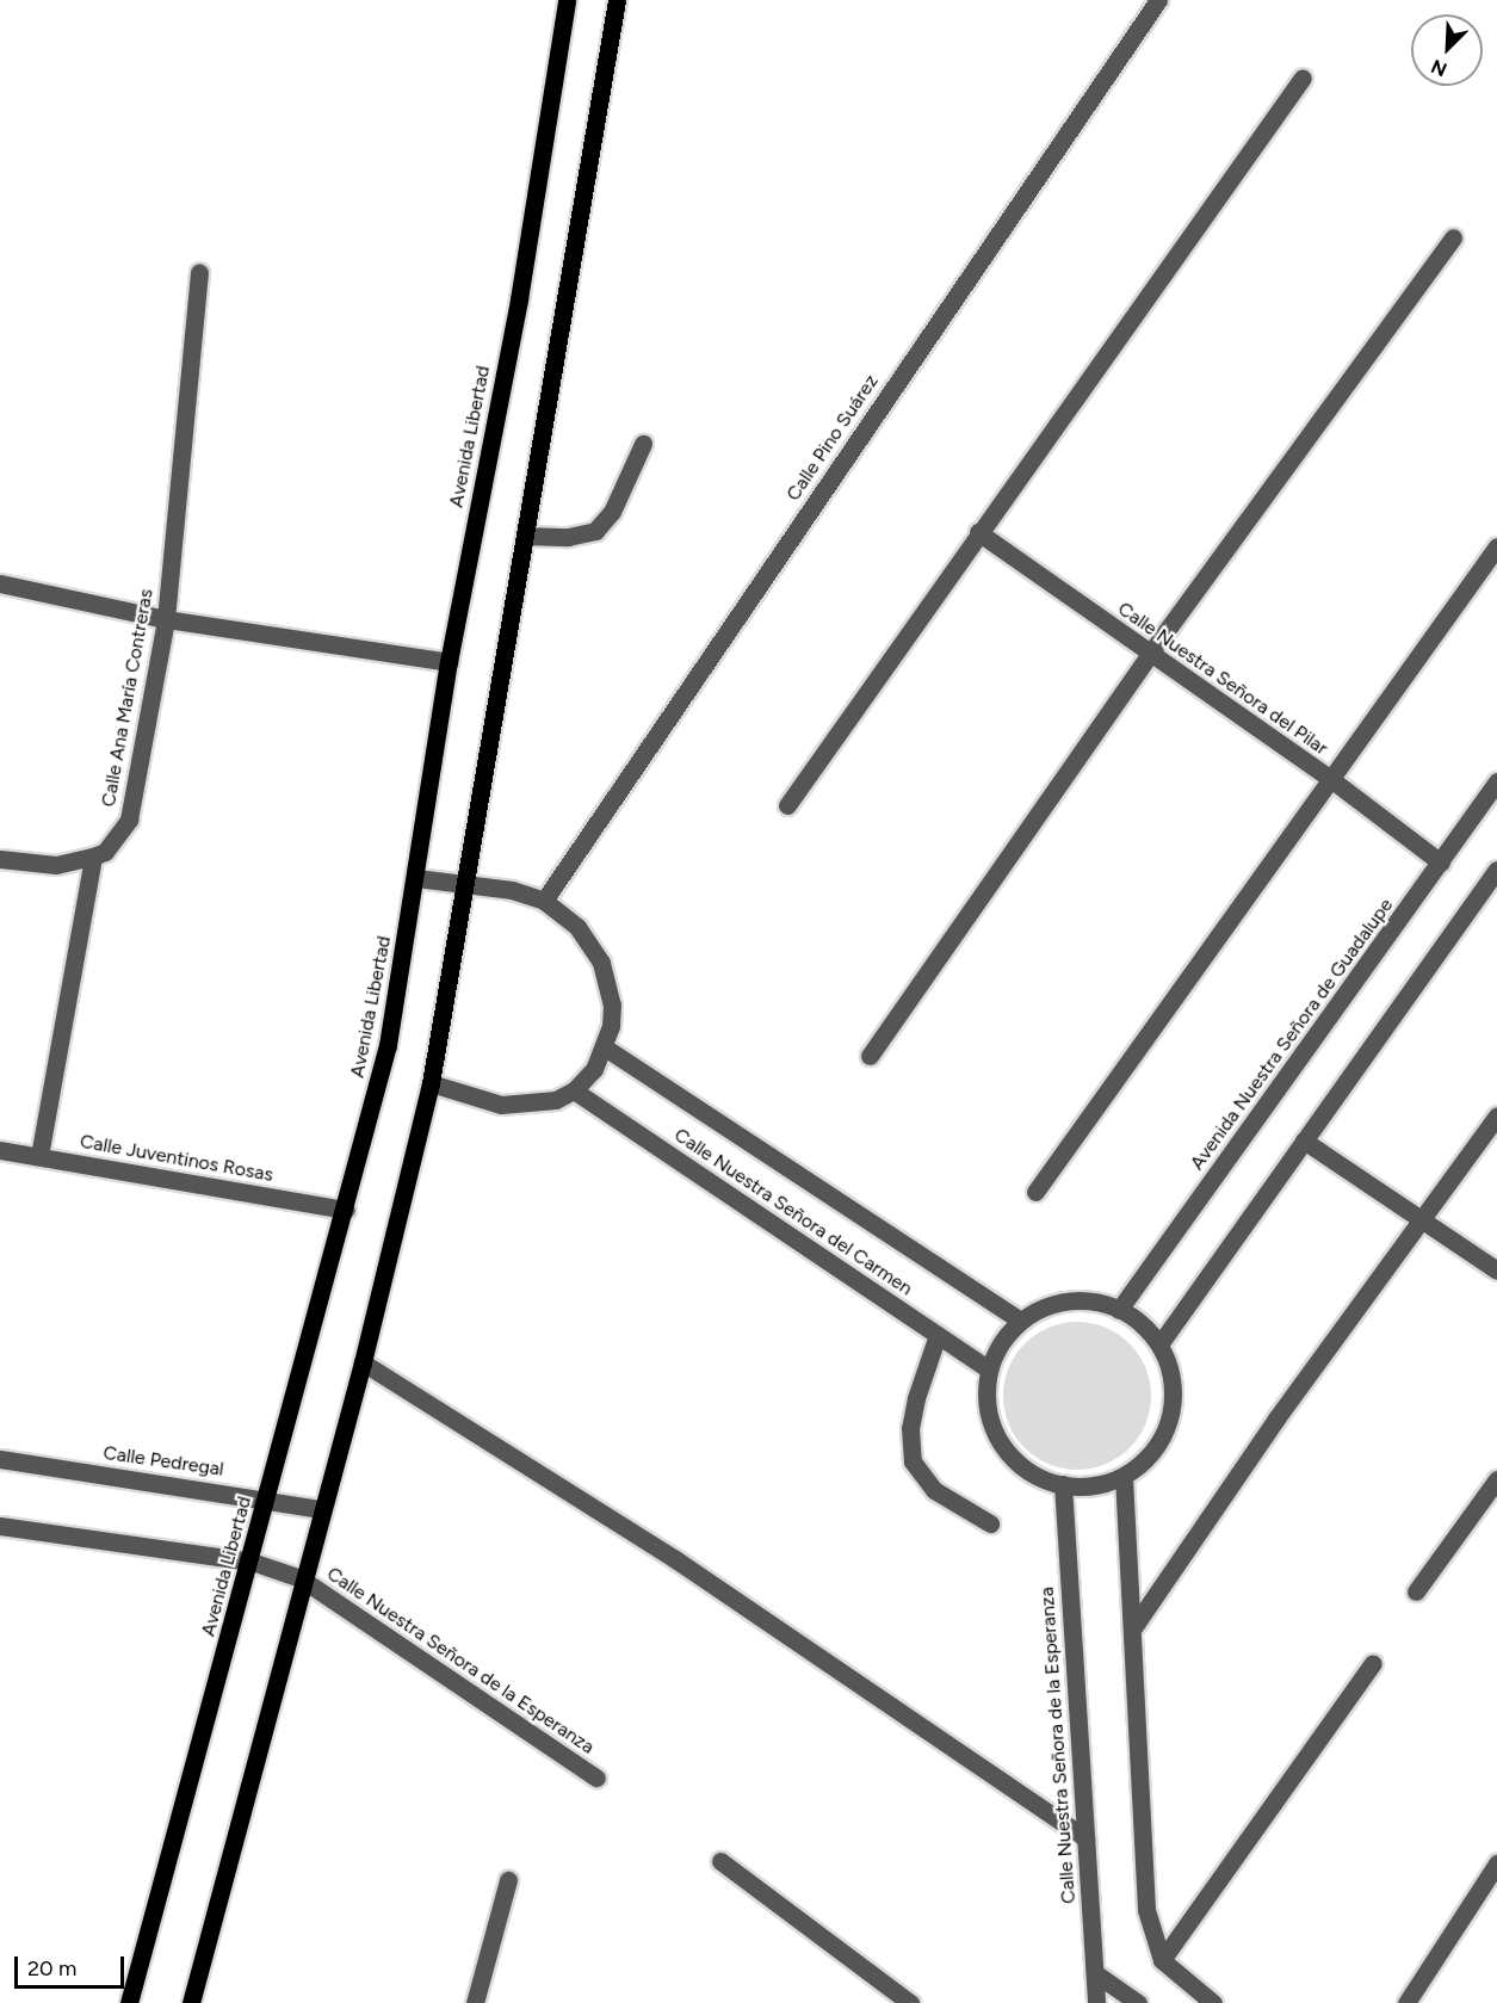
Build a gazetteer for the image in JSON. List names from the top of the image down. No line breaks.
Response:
{"streets":{"main road":["Avenida Libertad"],"street":["Calle Pino Suárez","Calle Nuestra Señora del Pilar","Calle Ana María Contreras","Avenida Nuestra Señora de Guadalupe","Calle Juventinos Rosas","Calle Nuestra Señora del Carmen","Calle Pedregal","Calle Nuestra Señora de la Esperanza"]},"crossings":[["Avenida Libertad","Calle Juventinos Rosas"],["Avenida Libertad","Calle Pedregal"],["Calle Pino Suárez","Calle Nuestra Señora del Carmen"],["Calle Nuestra Señora del Pilar","Avenida Nuestra Señora de Guadalupe"],["Avenida Nuestra Señora de Guadalupe","Calle Nuestra Señora del Carmen"],["Avenida Nuestra Señora de Guadalupe","Calle Nuestra Señora de la Esperanza"],["Calle Nuestra Señora del Carmen","Calle Nuestra Señora de la Esperanza"]],"scale_bar":"20 m","north":"bottom left"}
